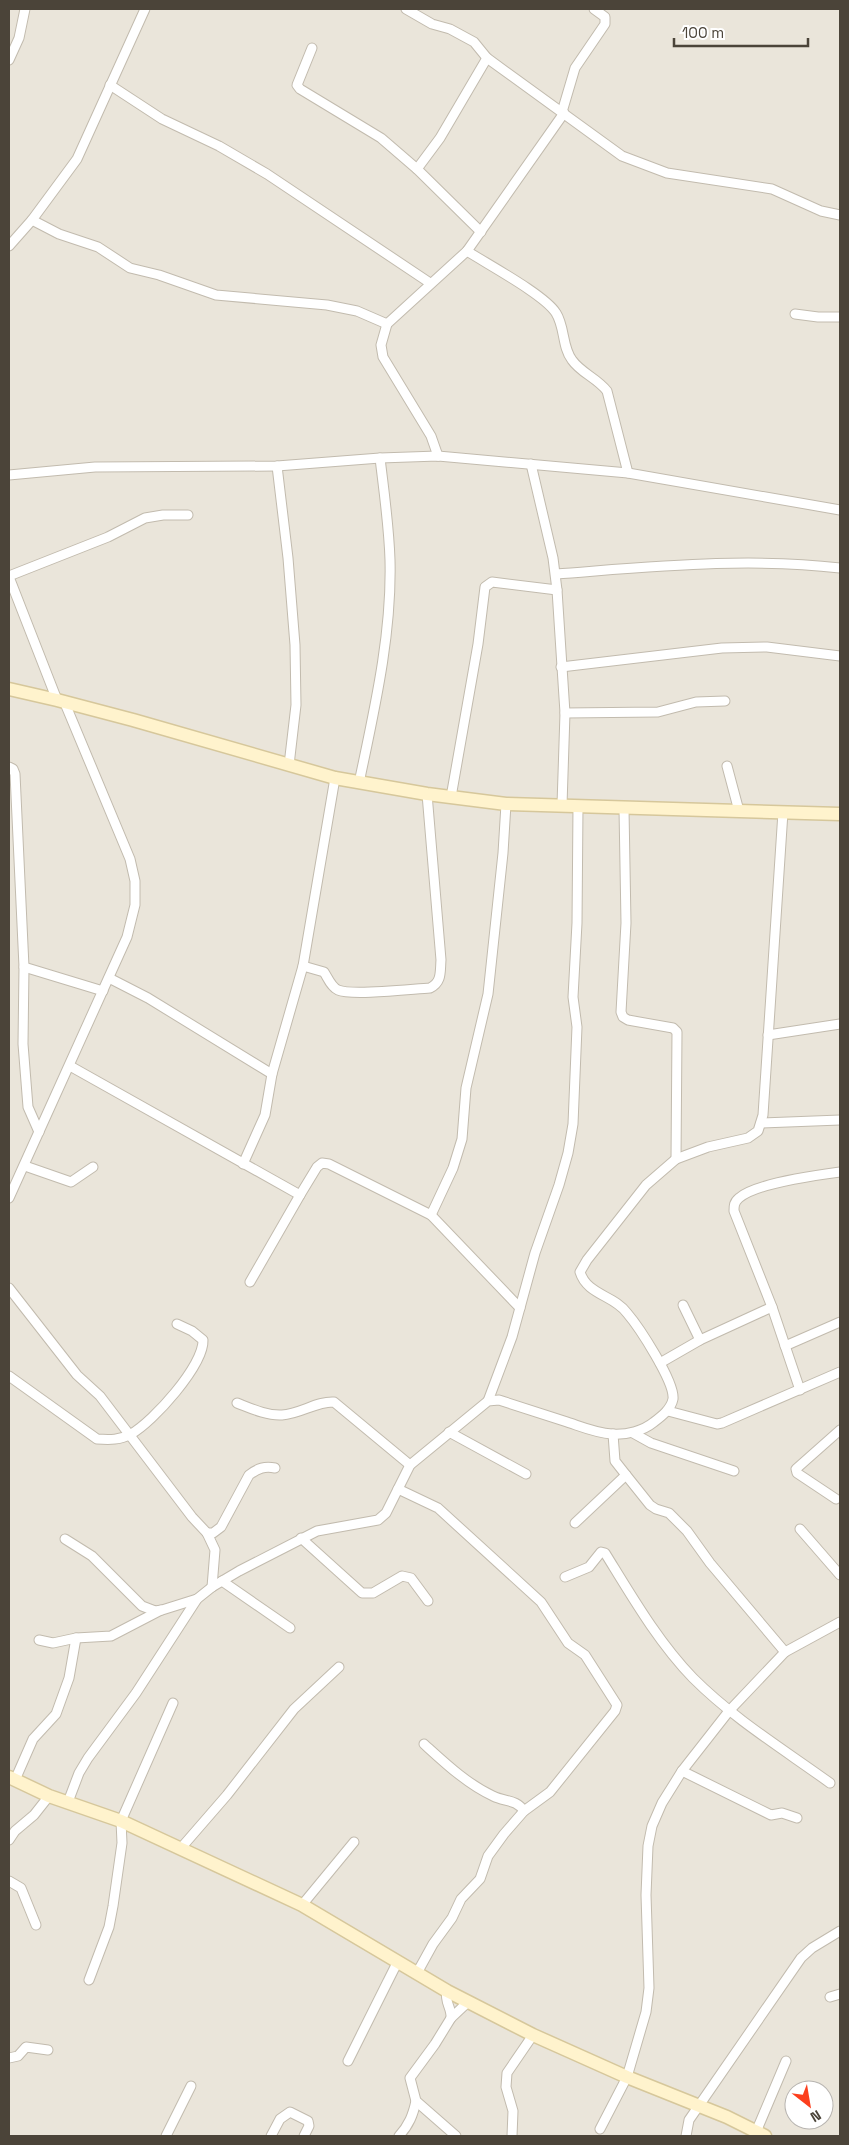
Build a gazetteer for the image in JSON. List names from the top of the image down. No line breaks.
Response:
{"scale_bar":"100 m","north":"bottom right"}
